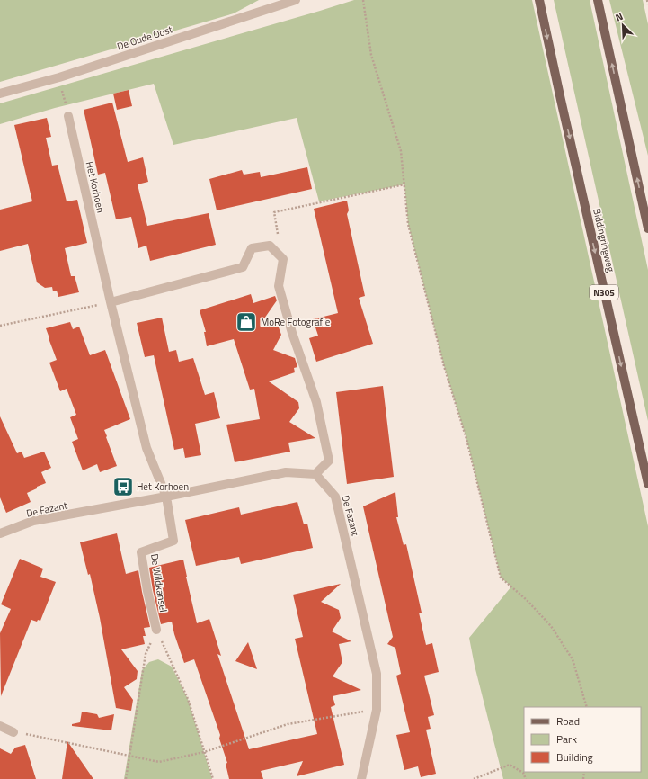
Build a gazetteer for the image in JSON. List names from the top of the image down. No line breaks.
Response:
{"streets":{"main road":["Biddingringweg","N305"],"street":["De Oude Oost","Het Korhoen","De Fazant","De Wildkansel"]},"crossings":[["Het Korhoen","De Fazant"],["Het Korhoen","De Wildkansel"],["De Fazant","De Wildkansel"]],"places":{"shop":["MoRe Fotografie"],"bus stop":["Het Korhoen"]},"legend":["Road","Park","Building"],"north":"top left"}
